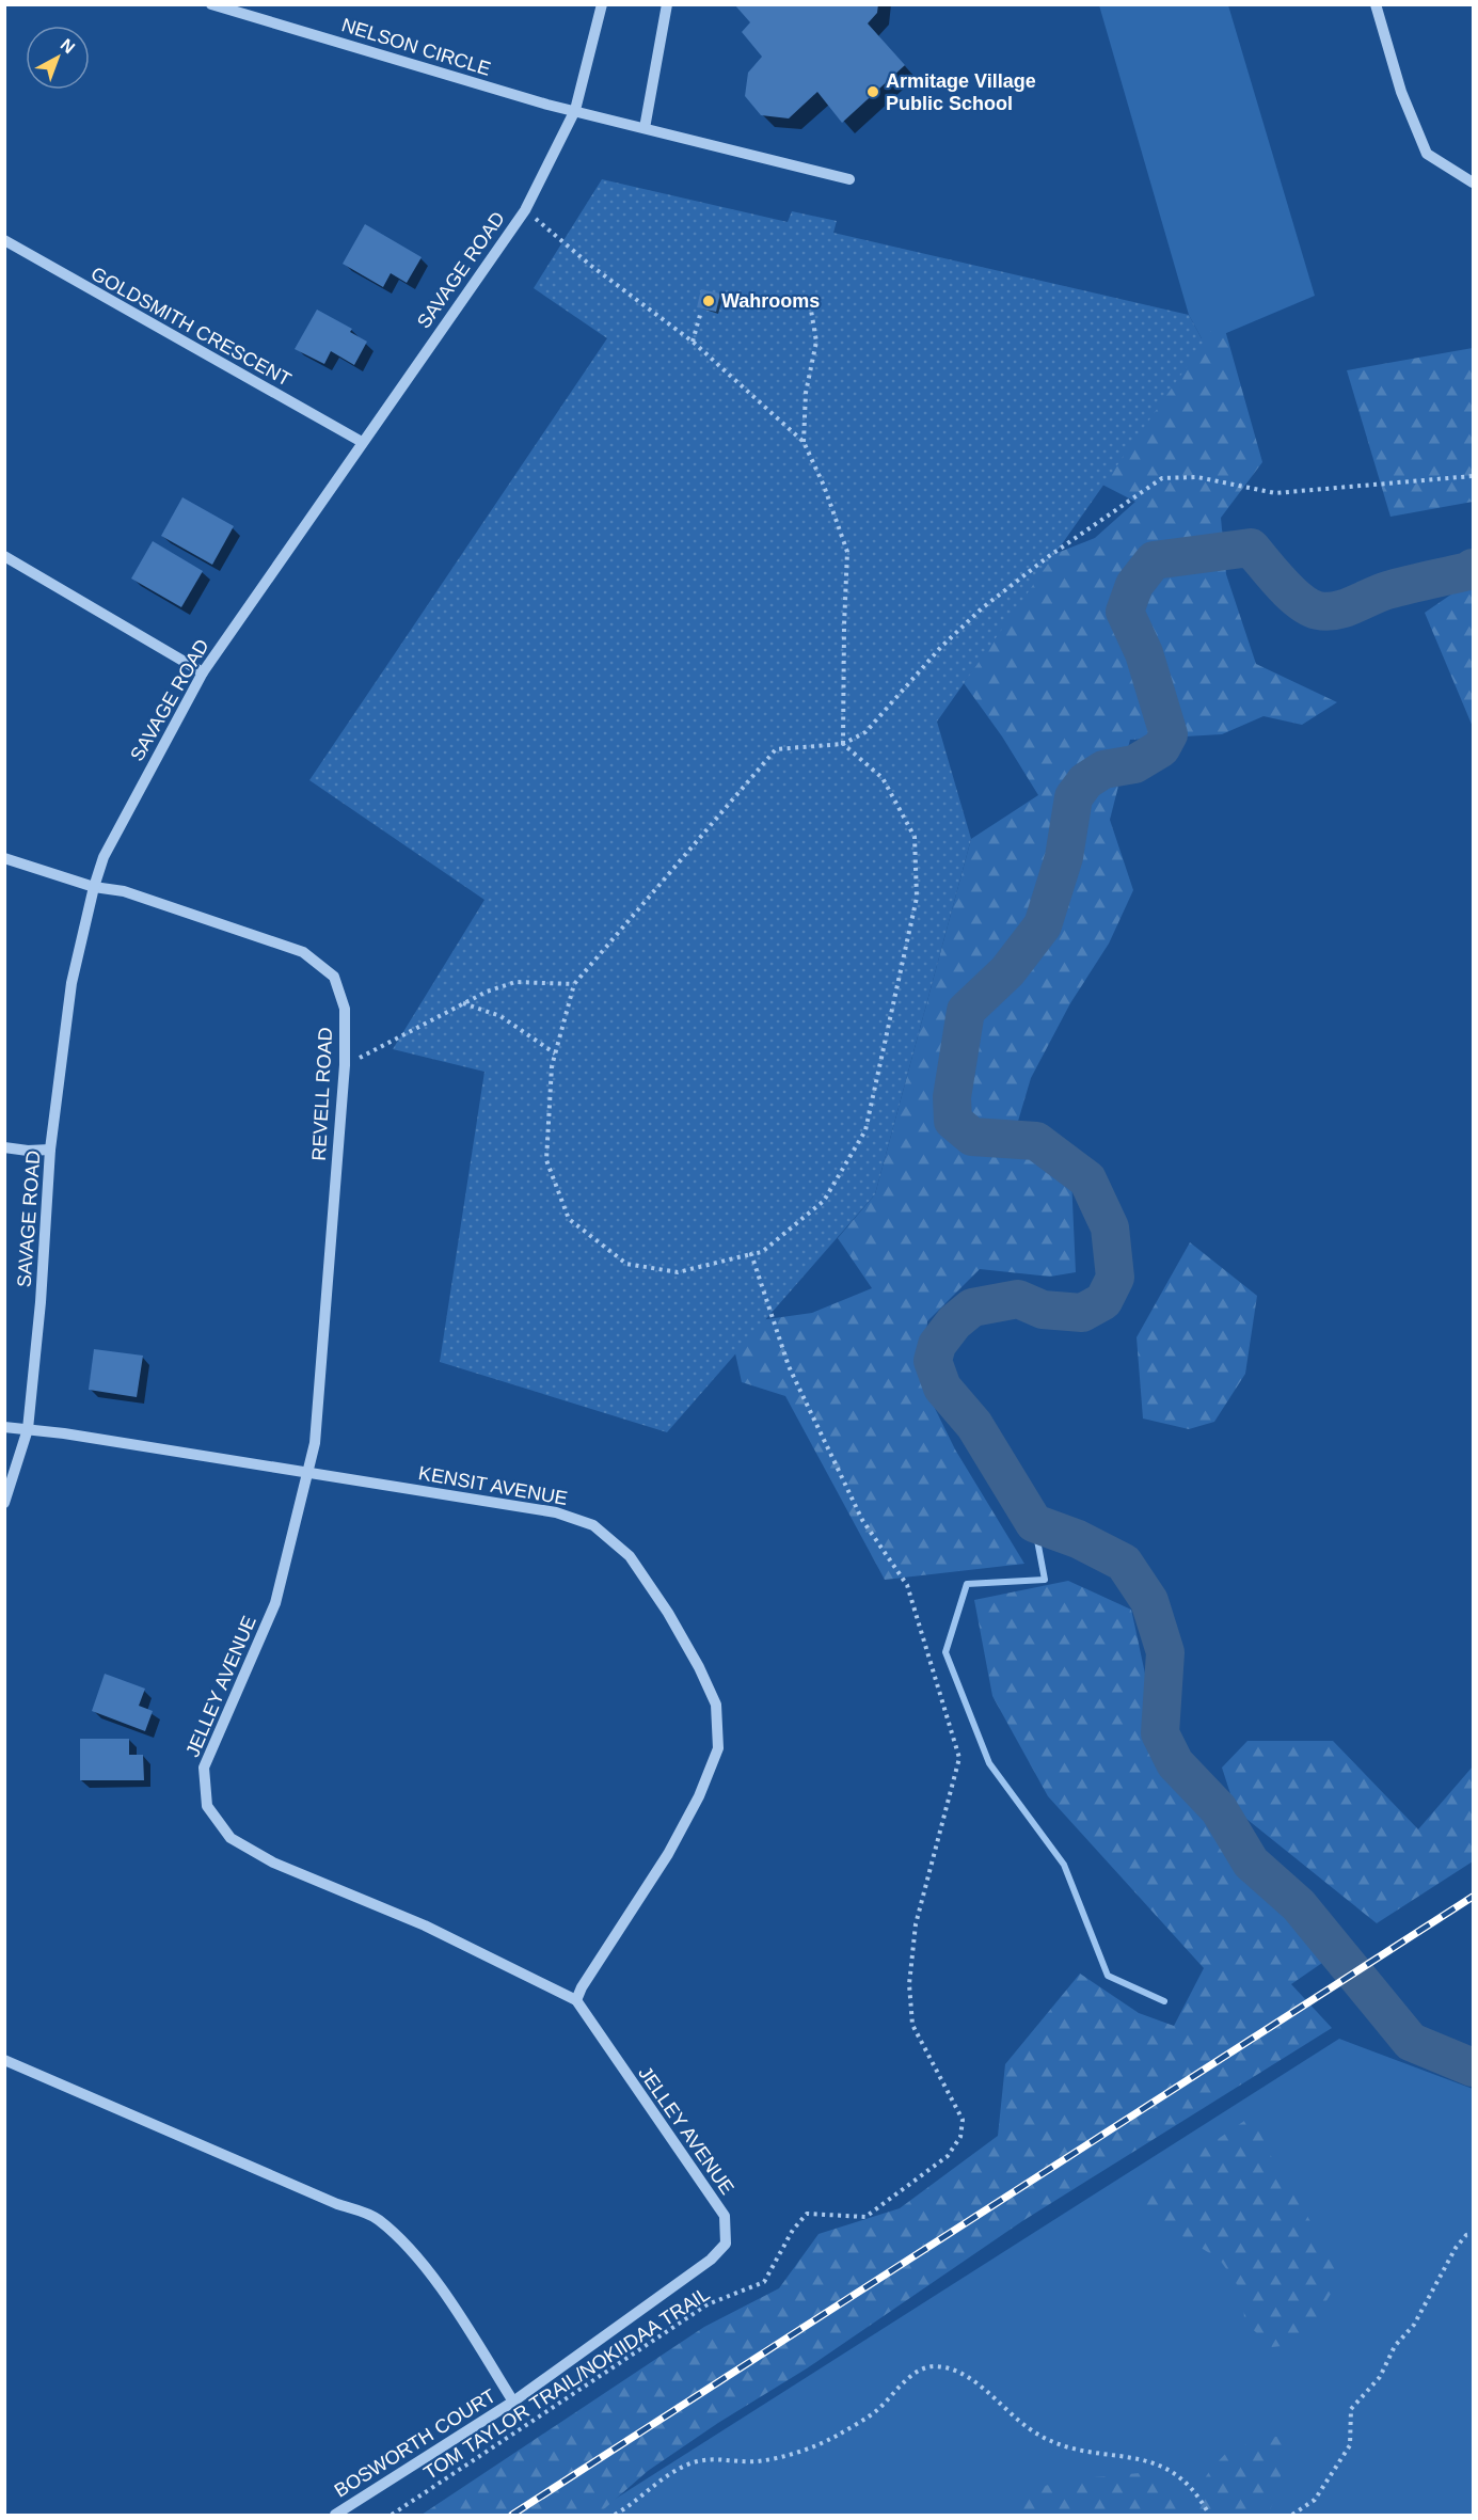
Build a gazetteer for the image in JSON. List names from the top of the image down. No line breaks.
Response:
{"streets":{"street":["NELSON CIRCLE","SAVAGE ROAD","GOLDSMITH CRESCENT","REVELL ROAD","KENSIT AVENUE","JELLEY AVENUE","BOSWORTH COURT"],"path":["TOM TAYLOR TRAIL/NOKIIDAA TRAIL"]},"crossings":[["NELSON CIRCLE","SAVAGE ROAD"],["SAVAGE ROAD","GOLDSMITH CRESCENT"],["SAVAGE ROAD","REVELL ROAD"],["SAVAGE ROAD","KENSIT AVENUE"],["REVELL ROAD","KENSIT AVENUE"],["REVELL ROAD","JELLEY AVENUE"],["KENSIT AVENUE","JELLEY AVENUE"],["JELLEY AVENUE","BOSWORTH COURT"]],"places":["Armitage Village Public School","Wahrooms"],"north":"top right"}
